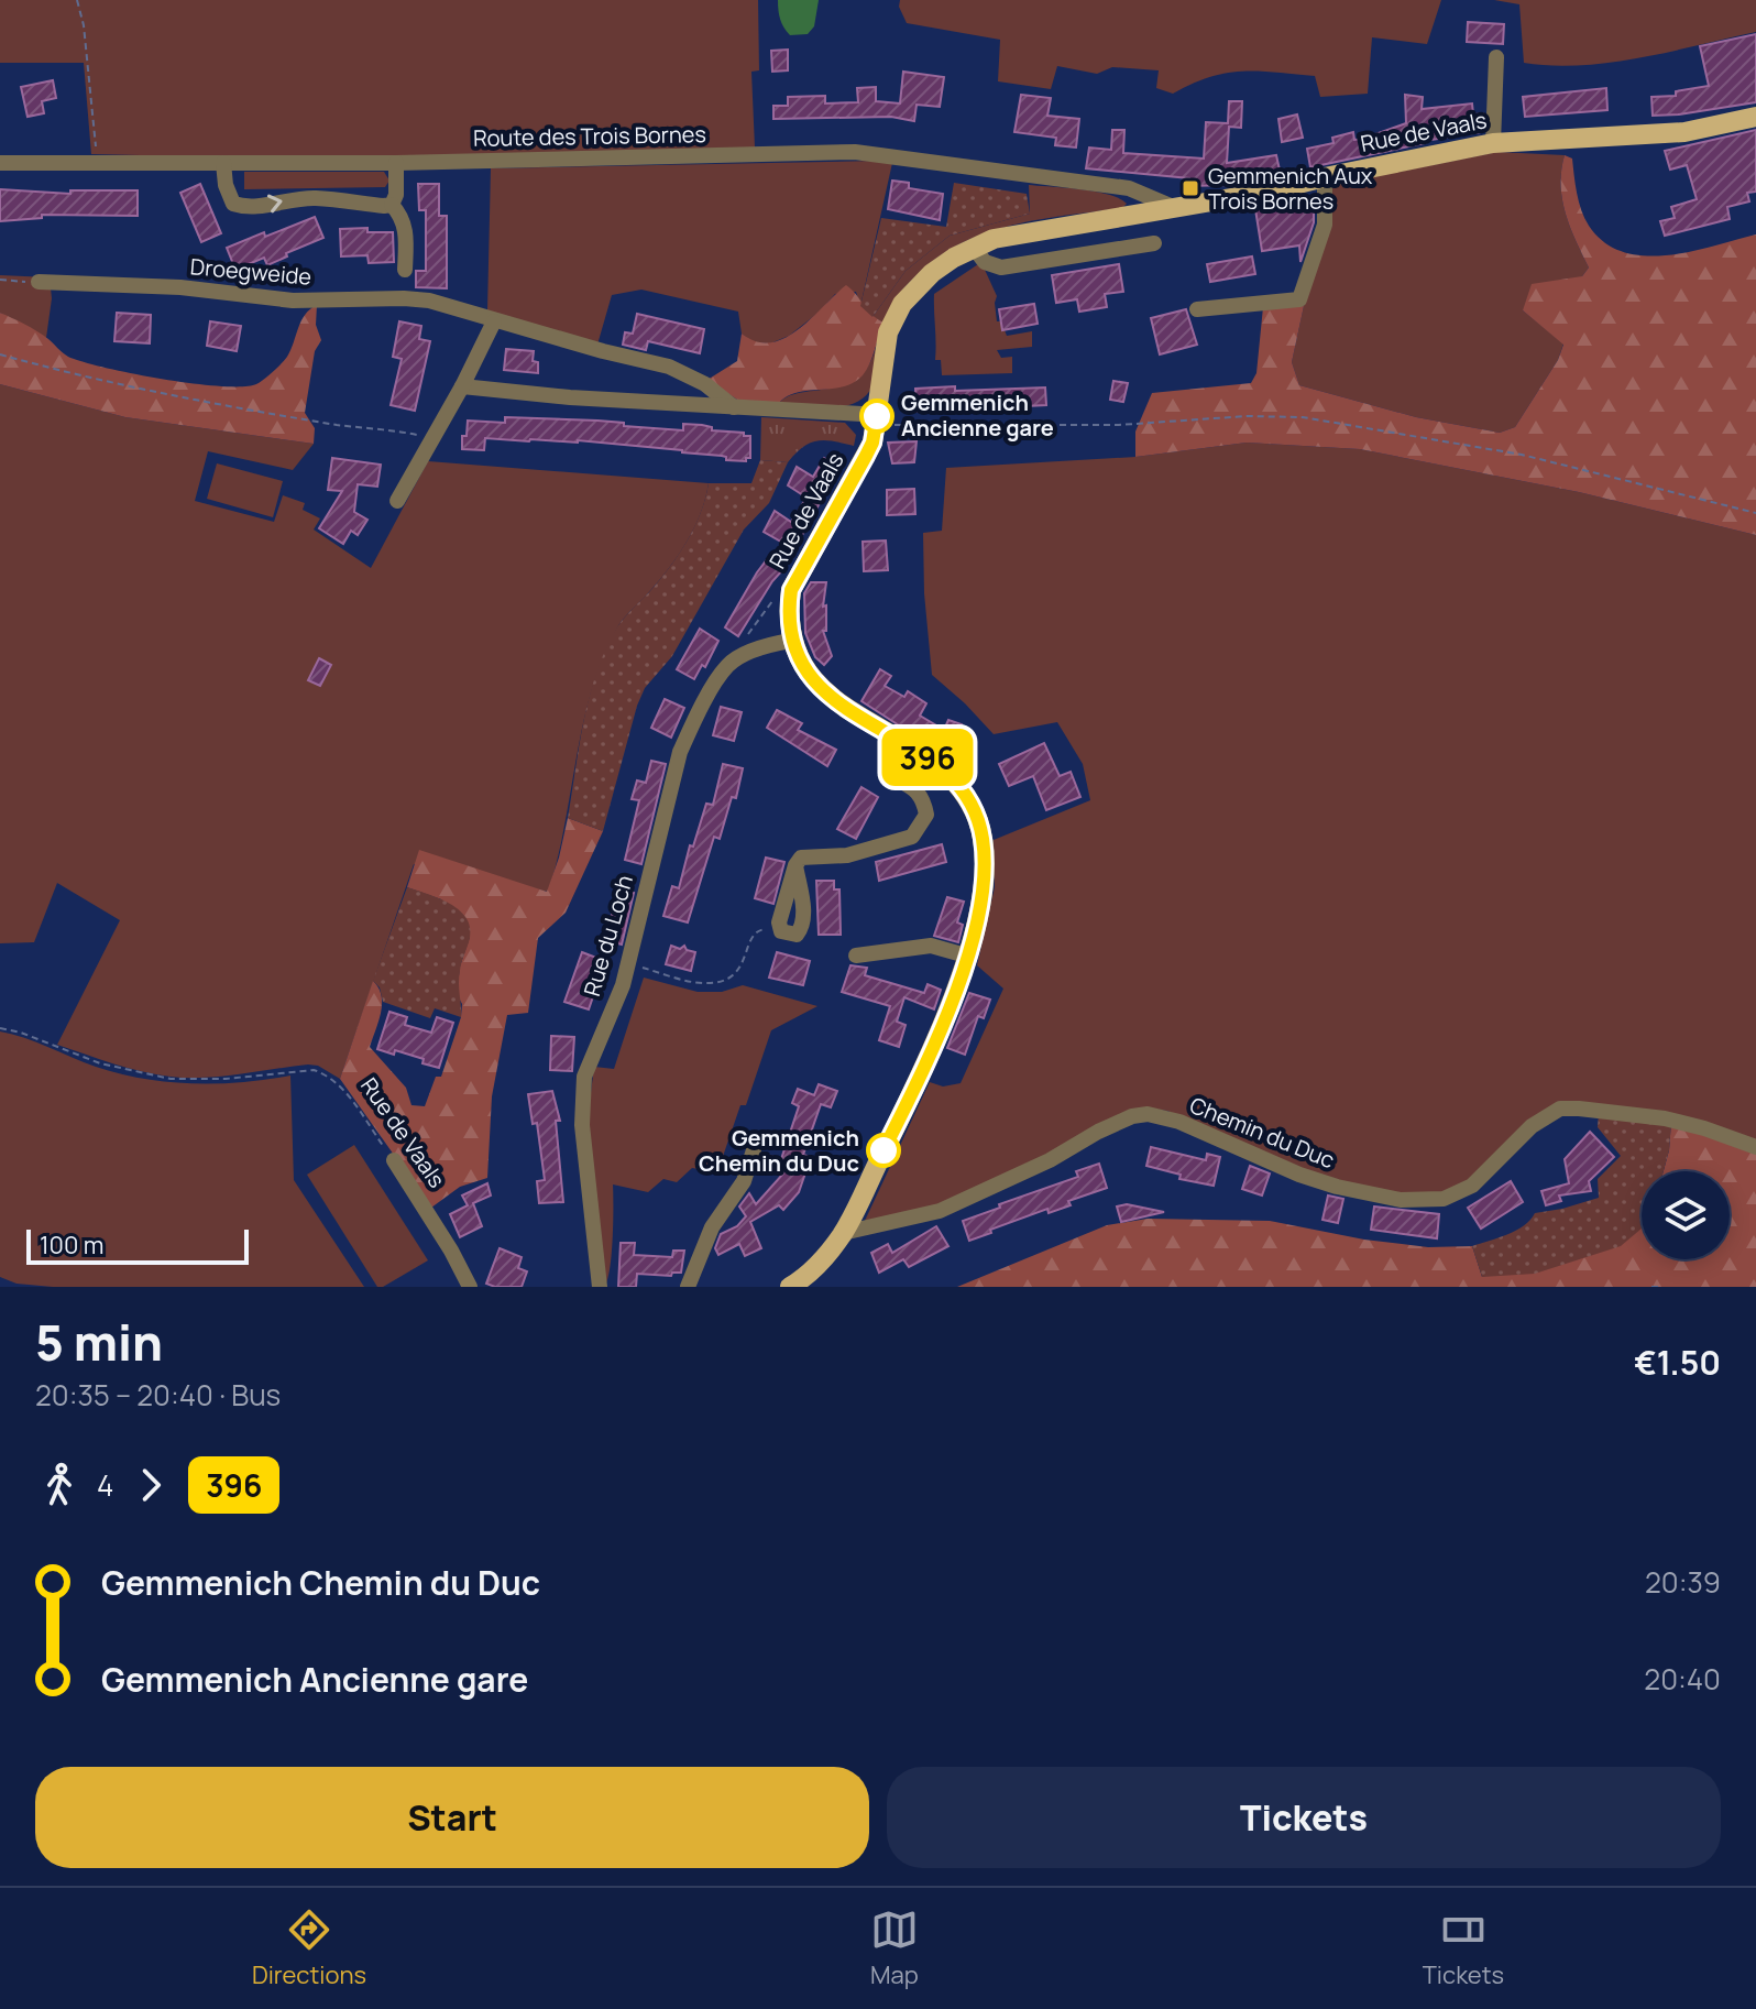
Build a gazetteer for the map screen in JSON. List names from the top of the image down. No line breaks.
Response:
{"streets":{"main road":["Rue de Vaals"],"street":["Route des Trois Bornes","Droegweide","Rue du Loch","Chemin du Duc"]},"crossings":[["Rue de Vaals","Route des Trois Bornes"],["Rue de Vaals","Rue du Loch"],["Rue de Vaals","Chemin du Duc"]],"places":{"transit":["Gemmenich Aux Trois Bornes"],"other":["Gemmenich Ancienne gare","Gemmenich Chemin du Duc"]},"lines":["bus line 396"],"scale_bar":"100 m","page":{"on_map":"396","scale":"100 m","heading":["5 min","20:35 – 20:40 · Bus","€1.50"],"legs":["4","396"],"list":[{"name":"Gemmenich Chemin du Duc","value":"20:39"},{"name":"Gemmenich Ancienne gare","value":"20:40"}],"buttons":["Start","Tickets"],"tabs":["Directions","Map","Tickets"]}}
